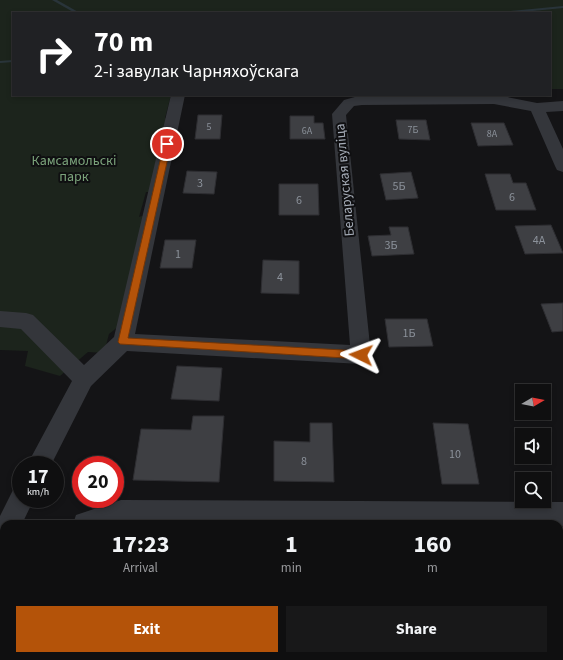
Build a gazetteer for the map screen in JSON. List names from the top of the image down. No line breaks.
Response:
{"streets":{"street":["Беларуская вуліца"]},"parks":["Камсамольскі парк"],"house_numbers":["5","7Б","6А","8А","3","5Б","6","6","4А","3Б","1","4","1Б","10","8"],"north":"right","page":{"turn":["70 m","2-і завулак Чарняхоўскага"],"speed":"17 km/h","limit":"20","eta":["17:23","Arrival","1","min","160","m"],"buttons":["Exit","Share"]}}
